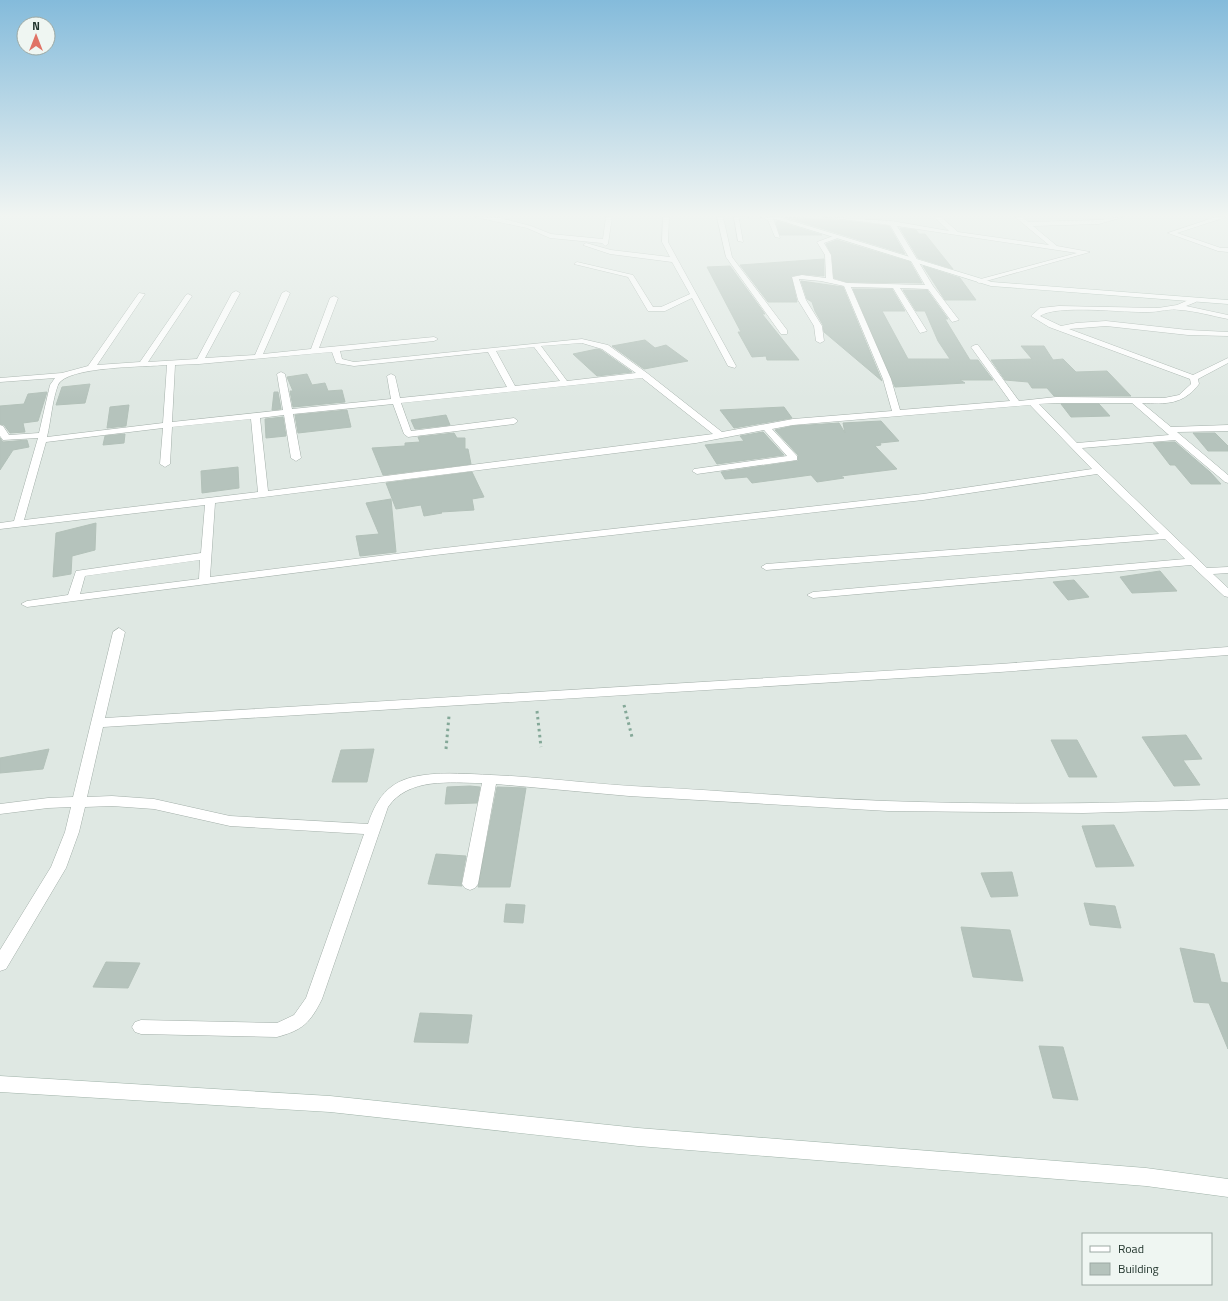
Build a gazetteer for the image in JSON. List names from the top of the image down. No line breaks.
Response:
{"legend":["Road","Building"],"north":"top"}
